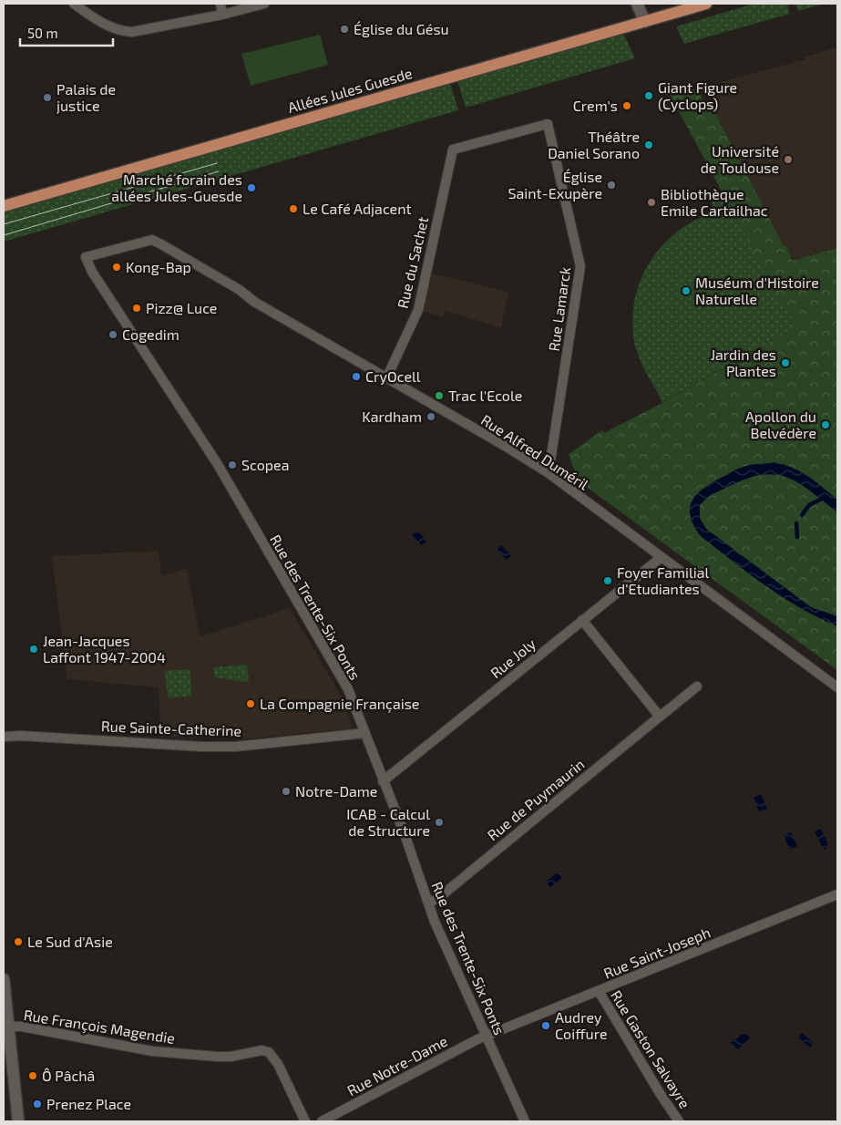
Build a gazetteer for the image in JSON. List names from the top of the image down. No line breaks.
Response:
{"streets":{"main road":["Allées Jules Guesde"],"street":["Rue du Sachet","Rue Lamarck","Rue Alfred Duméril","Rue des Trente-Six Ponts","Rue Joly","Rue Sainte-Catherine","Rue de Puymaurin","Rue Saint-Joseph","Rue François Magendie","Rue Gaston Salvayre","Rue Notre-Dame"]},"crossings":[["Rue du Sachet","Rue Lamarck"],["Rue du Sachet","Rue Alfred Duméril"],["Rue Lamarck","Rue Alfred Duméril"],["Rue Alfred Duméril","Rue des Trente-Six Ponts"],["Rue Alfred Duméril","Rue Joly"],["Rue des Trente-Six Ponts","Rue Joly"],["Rue des Trente-Six Ponts","Rue Sainte-Catherine"],["Rue des Trente-Six Ponts","Rue de Puymaurin"],["Rue des Trente-Six Ponts","Rue Saint-Joseph"],["Rue des Trente-Six Ponts","Rue Notre-Dame"],["Rue Saint-Joseph","Rue Gaston Salvayre"],["Rue Saint-Joseph","Rue Notre-Dame"]],"places":["Église du Gésu","Giant Figure (Cyclops)","Palais de justice","Crem's","Théâtre Daniel Sorano","Université de Toulouse","Église Saint-Exupère","Marché forain des allées Jules-Guesde","Bibliothèque Emile Cartailhac","Le Café Adjacent","Kong-Bap","Muséum d'Histoire Naturelle","Pizz@ Luce","Cogedim","Jardin des Plantes","CryOcell","Trac l'Ecole","Kardham","Apollon du Belvédère","Scopea","Foyer Familial d'Etudiantes","Jean-Jacques Laffont 1947-2004","La Compagnie Française","Notre-Dame","ICAB - Calcul de Structure","Le Sud d'Asie","Audrey Coiffure","Ô Pâchâ","Prenez Place"],"scale_bar":"50 m"}
